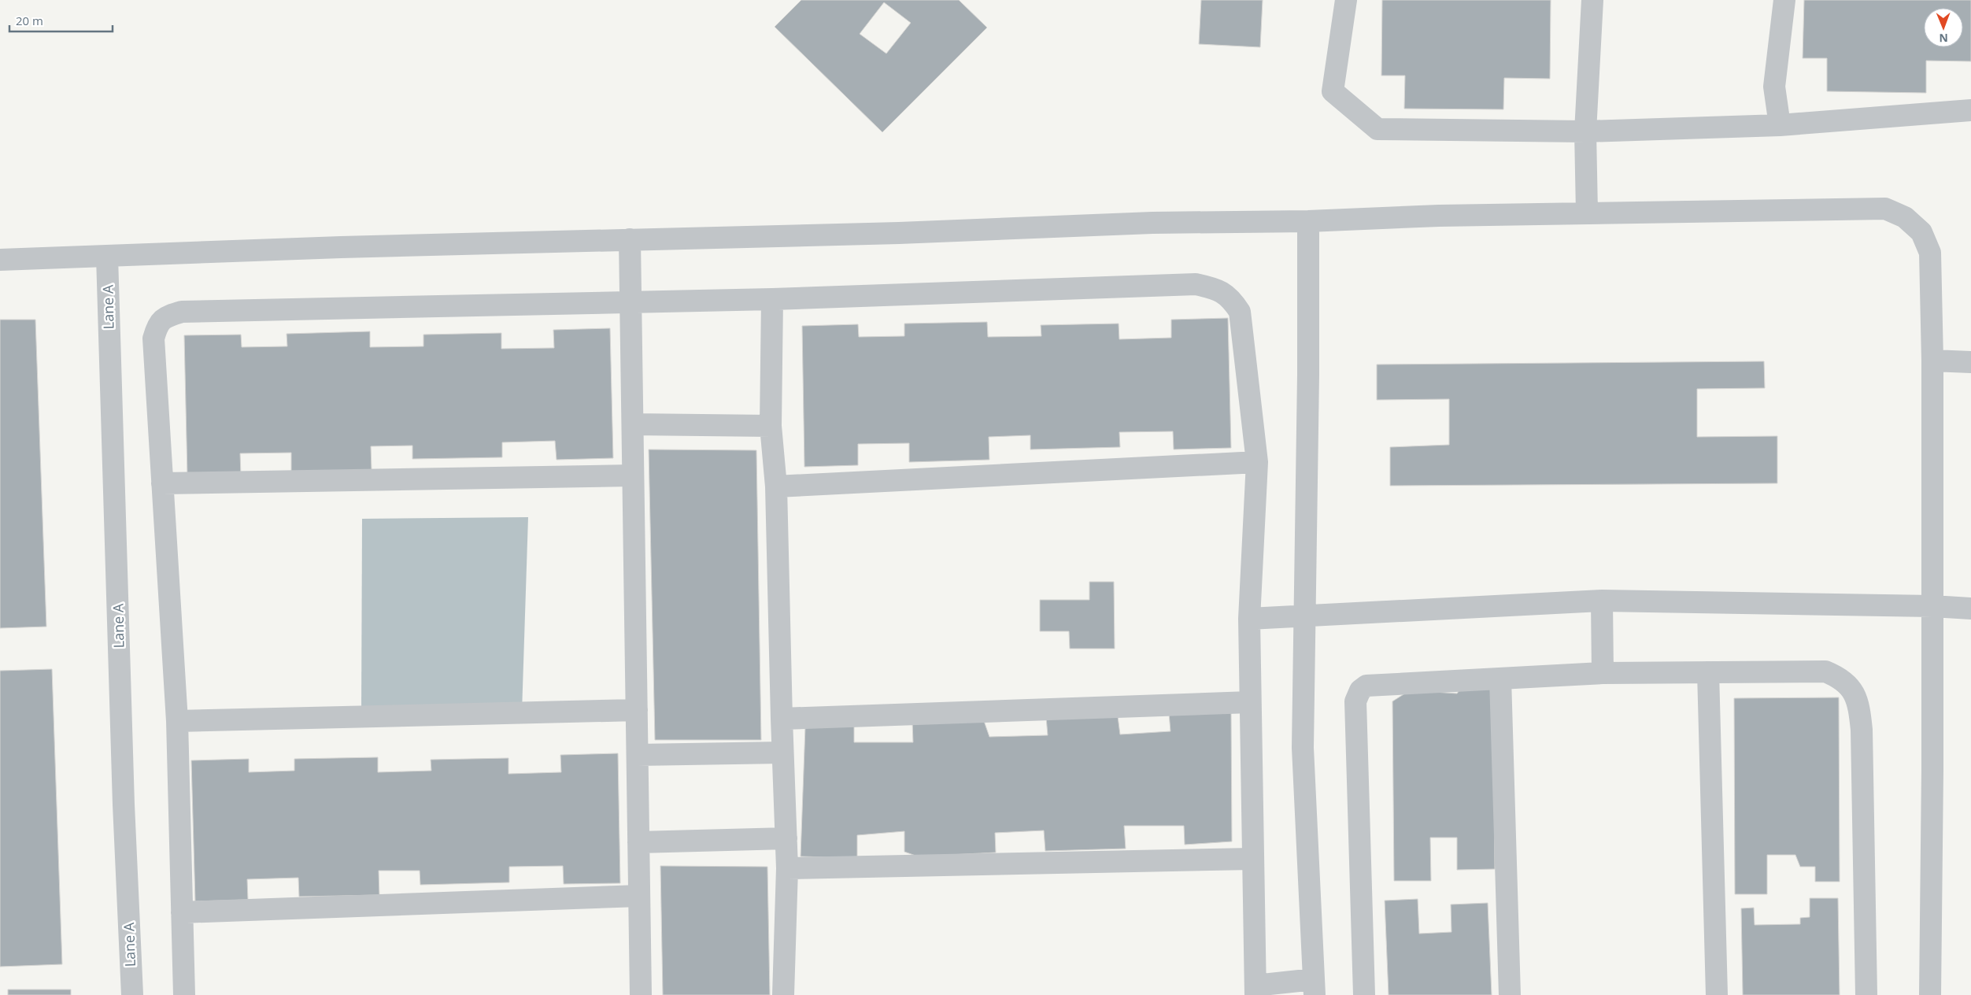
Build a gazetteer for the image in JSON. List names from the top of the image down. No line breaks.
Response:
{"streets":{"street":["Lane A"]},"scale_bar":"20 m","north":"bottom"}
